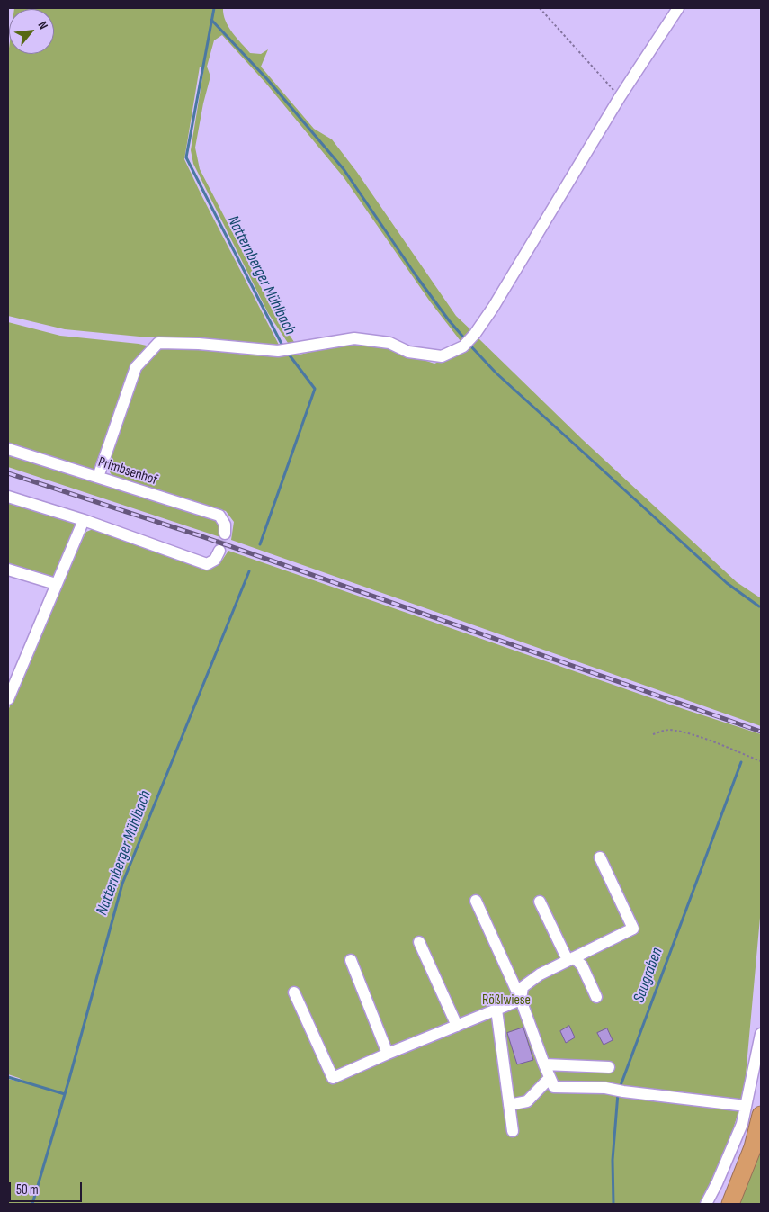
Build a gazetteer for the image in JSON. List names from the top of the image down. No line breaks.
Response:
{"streets":{"lane":["Primbsenhof"]},"water":["Natternberger Mühlbach","Saugraben"],"parks":["Rößlwiese"],"scale_bar":"50 m","north":"top right"}
